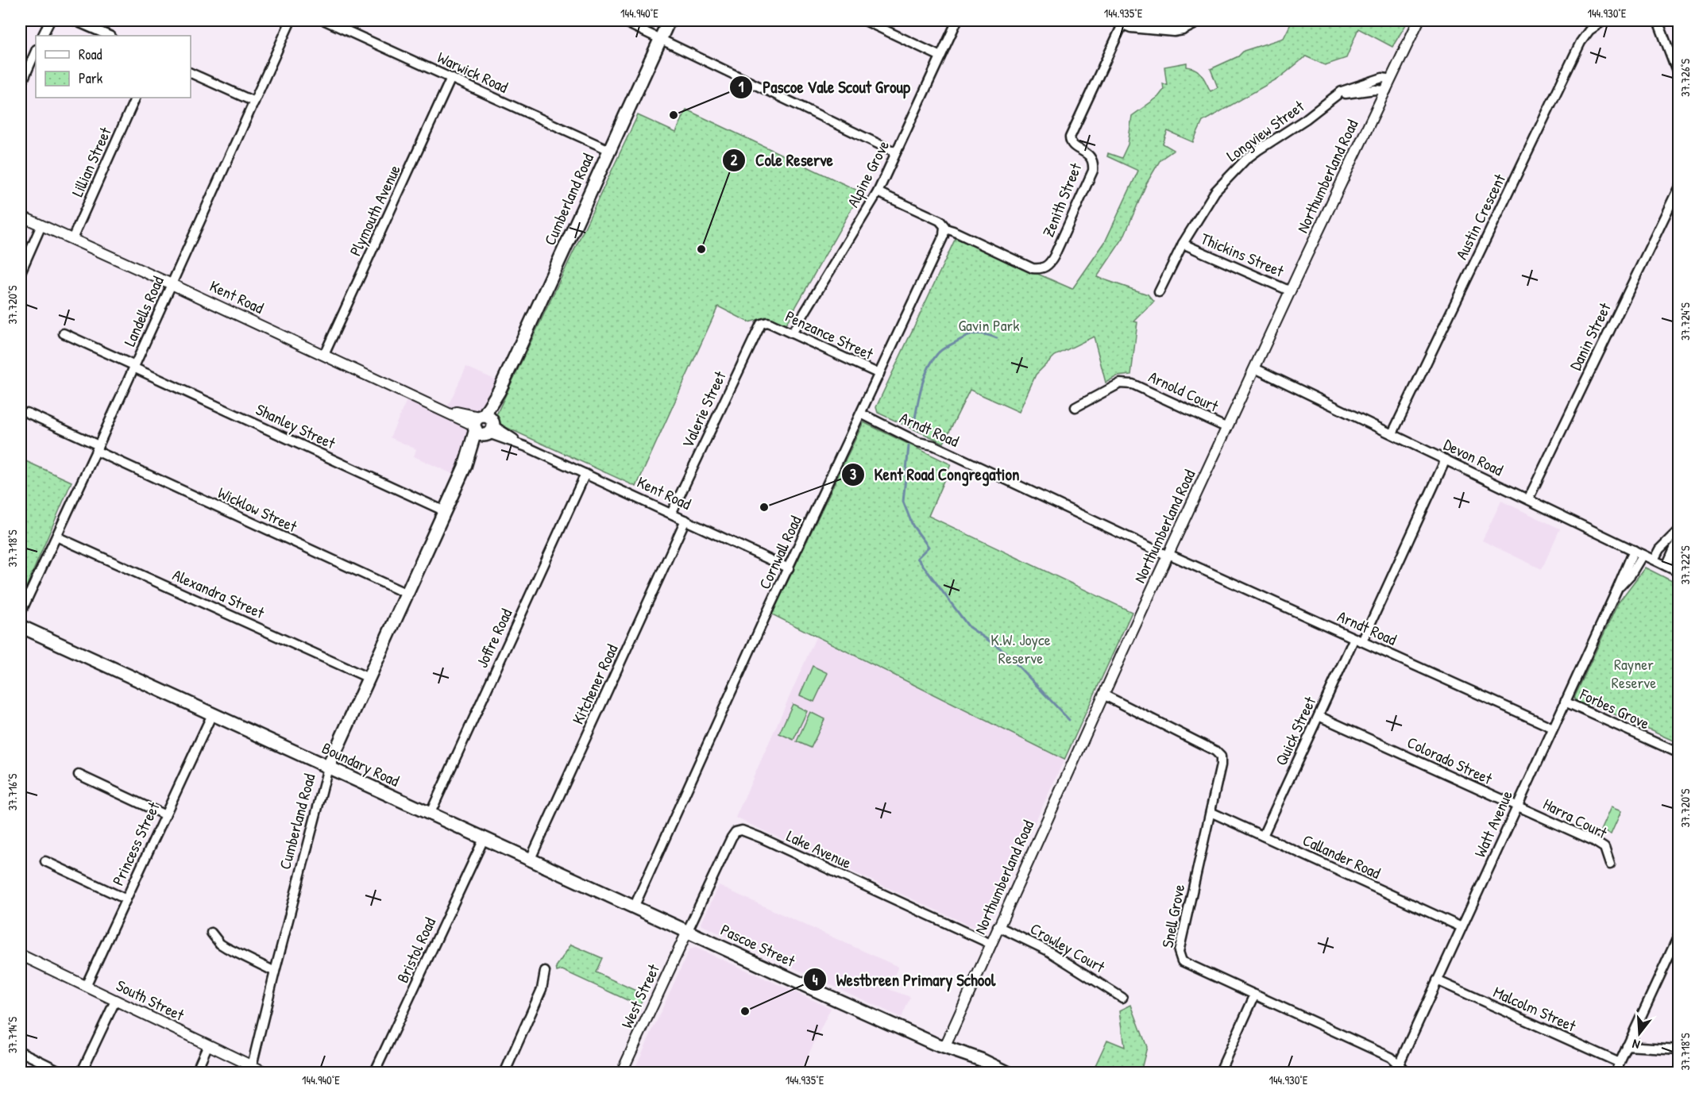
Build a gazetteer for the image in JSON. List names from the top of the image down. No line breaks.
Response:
{"streets":{"main road":["Cumberland Road","Boundary Road","Pascoe Street"],"street":["Warwick Road","Longview Street","Lillian Street","Alpine Grove","Northumberland Road","Zenith Street","Plymouth Avenue","Austin Crescent","Thickins Street","Kent Road","Landells Road","Penzance Street","Danin Street","Arnold Court","Valerie Street","Shanley Street","Arndt Road","Devon Road","Wicklow Street","Cornwall Road","Alexandra Street","Joffre Road","Kitchener Road","Forbes Grove","Quick Street","Colorado Street","Harra Court","Watt Avenue","Princess Street","Lake Avenue","Callander Road","Snell Grove","Crowley Court","Bristol Road","West Street","South Street","Malcolm Street"]},"crossings":[["Warwick Road","Cumberland Road"],["Warwick Road","Plymouth Avenue"],["Longview Street","Northumberland Road"],["Longview Street","Thickins Street"],["Lillian Street","Kent Road"],["Alpine Grove","Penzance Street"],["Northumberland Road","Thickins Street"],["Northumberland Road","Arnold Court"],["Northumberland Road","Arndt Road"],["Northumberland Road","Devon Road"],["Northumberland Road","Lake Avenue"],["Northumberland Road","Snell Grove"],["Northumberland Road","Pascoe Street"],["Northumberland Road","Crowley Court"],["Cumberland Road","Kent Road"],["Cumberland Road","Shanley Street"],["Cumberland Road","Wicklow Street"],["Cumberland Road","Alexandra Street"],["Cumberland Road","Boundary Road"],["Cumberland Road","South Street"],["Zenith Street","Cornwall Road"],["Plymouth Avenue","Kent Road"],["Austin Crescent","Devon Road"],["Kent Road","Landells Road"],["Kent Road","Valerie Street"],["Kent Road","Cornwall Road"],["Kent Road","Joffre Road"],["Kent Road","Kitchener Road"],["Landells Road","Shanley Street"],["Landells Road","Wicklow Street"],["Landells Road","Alexandra Street"],["Penzance Street","Valerie Street"],["Penzance Street","Cornwall Road"],["Danin Street","Devon Road"],["Arndt Road","Cornwall Road"],["Arndt Road","Quick Street"],["Arndt Road","Watt Avenue"],["Devon Road","Quick Street"],["Devon Road","Watt Avenue"],["Cornwall Road","Boundary Road"],["Joffre Road","Boundary Road"],["Kitchener Road","Boundary Road"],["Forbes Grove","Watt Avenue"],["Quick Street","Colorado Street"],["Quick Street","Callander Road"],["Colorado Street","Harra Court"],["Colorado Street","Watt Avenue"],["Boundary Road","Princess Street"],["Boundary Road","Lake Avenue"],["Boundary Road","Pascoe Street"],["Boundary Road","Bristol Road"],["Boundary Road","West Street"],["Harra Court","Watt Avenue"],["Watt Avenue","Callander Road"],["Watt Avenue","Snell Grove"],["Watt Avenue","Malcolm Street"],["Princess Street","South Street"],["Lake Avenue","Pascoe Street"],["Lake Avenue","West Street"],["Callander Road","Snell Grove"],["Pascoe Street","West Street"]],"parks":["Gavin Park","K.W. Joyce Reserve","Rayner Reserve"],"places":["Pascoe Vale Scout Group","Cole Reserve","Kent Road Congregation","Westbreen Primary School"],"legend":["Road","Park"],"north":"bottom","coordinates":["144.940°E","144.935°E","144.930°E","37.726°S","37.720°S","37.724°S","37.718°S","37.722°S","37.716°S","37.714°S"]}
